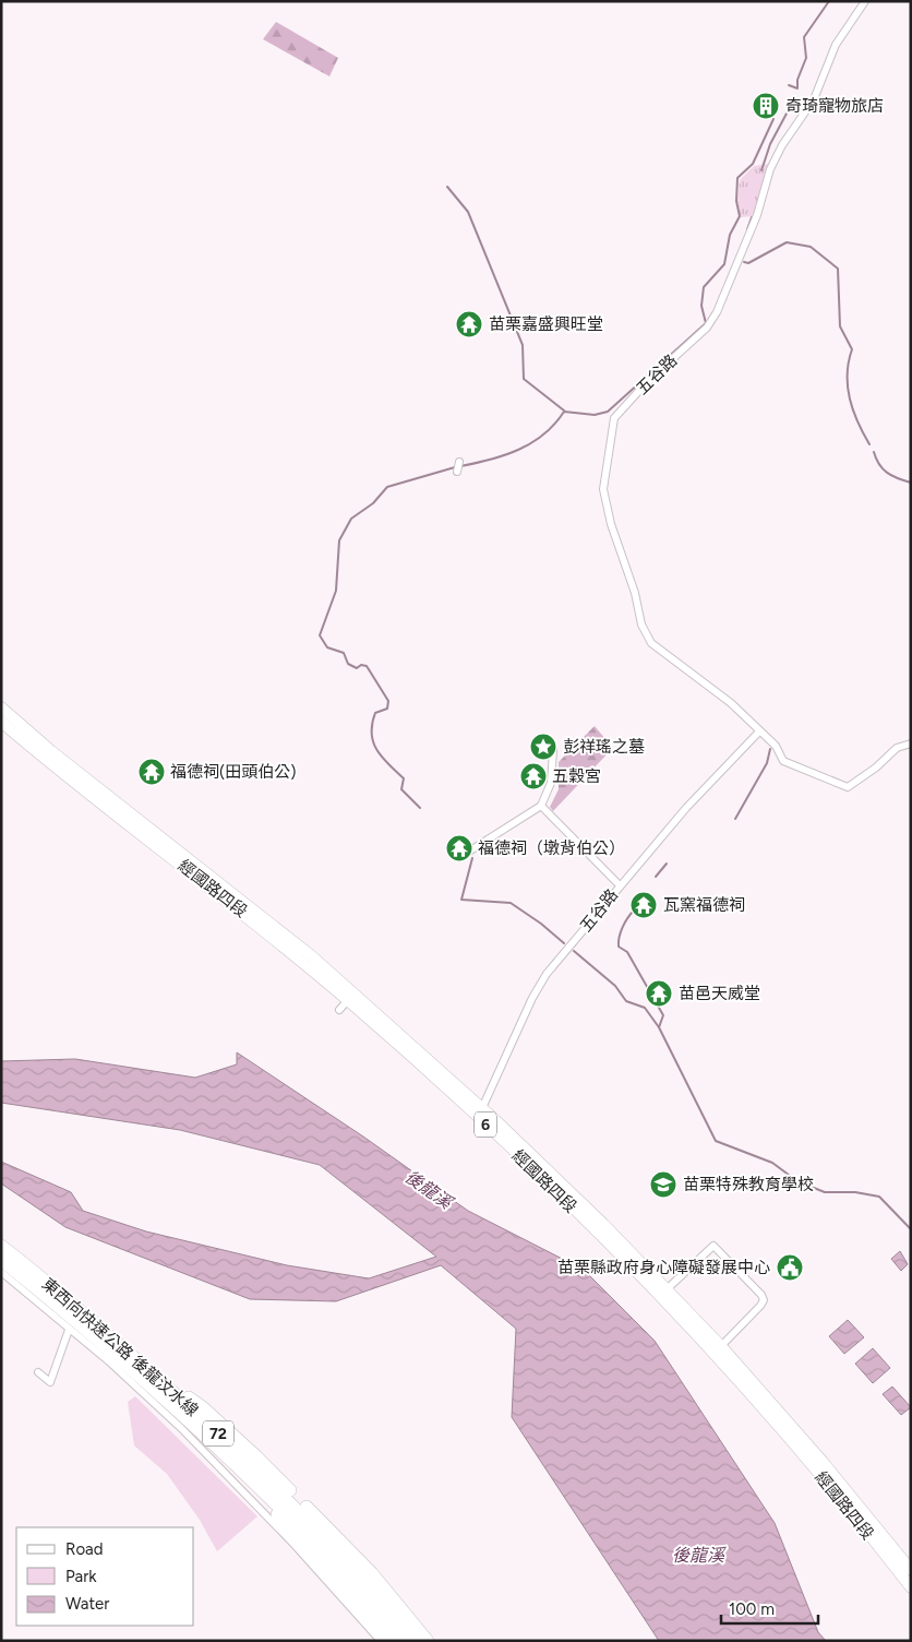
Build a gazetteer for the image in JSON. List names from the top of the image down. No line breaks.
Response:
{"streets":{"highway":["東西向快速公路 後龍汶水線","72"],"main road":["經國路四段","6"],"street":["五谷路"]},"crossings":[["五谷路","經國路四段"]],"water":["後龍溪"],"places":{"building":["奇琦寵物旅店"],"temple":["苗栗嘉盛興旺堂","福德祠(田頭伯公)","五穀宮","福德祠（墩背伯公）","瓦窯福德祠","苗邑天威堂"],"place":["彭祥瑤之墓"],"school or university":["苗栗特殊教育學校"],"public building":["苗栗縣政府身心障礙發展中心"]},"legend":["Road","Park","Water"],"scale_bar":"100 m"}
